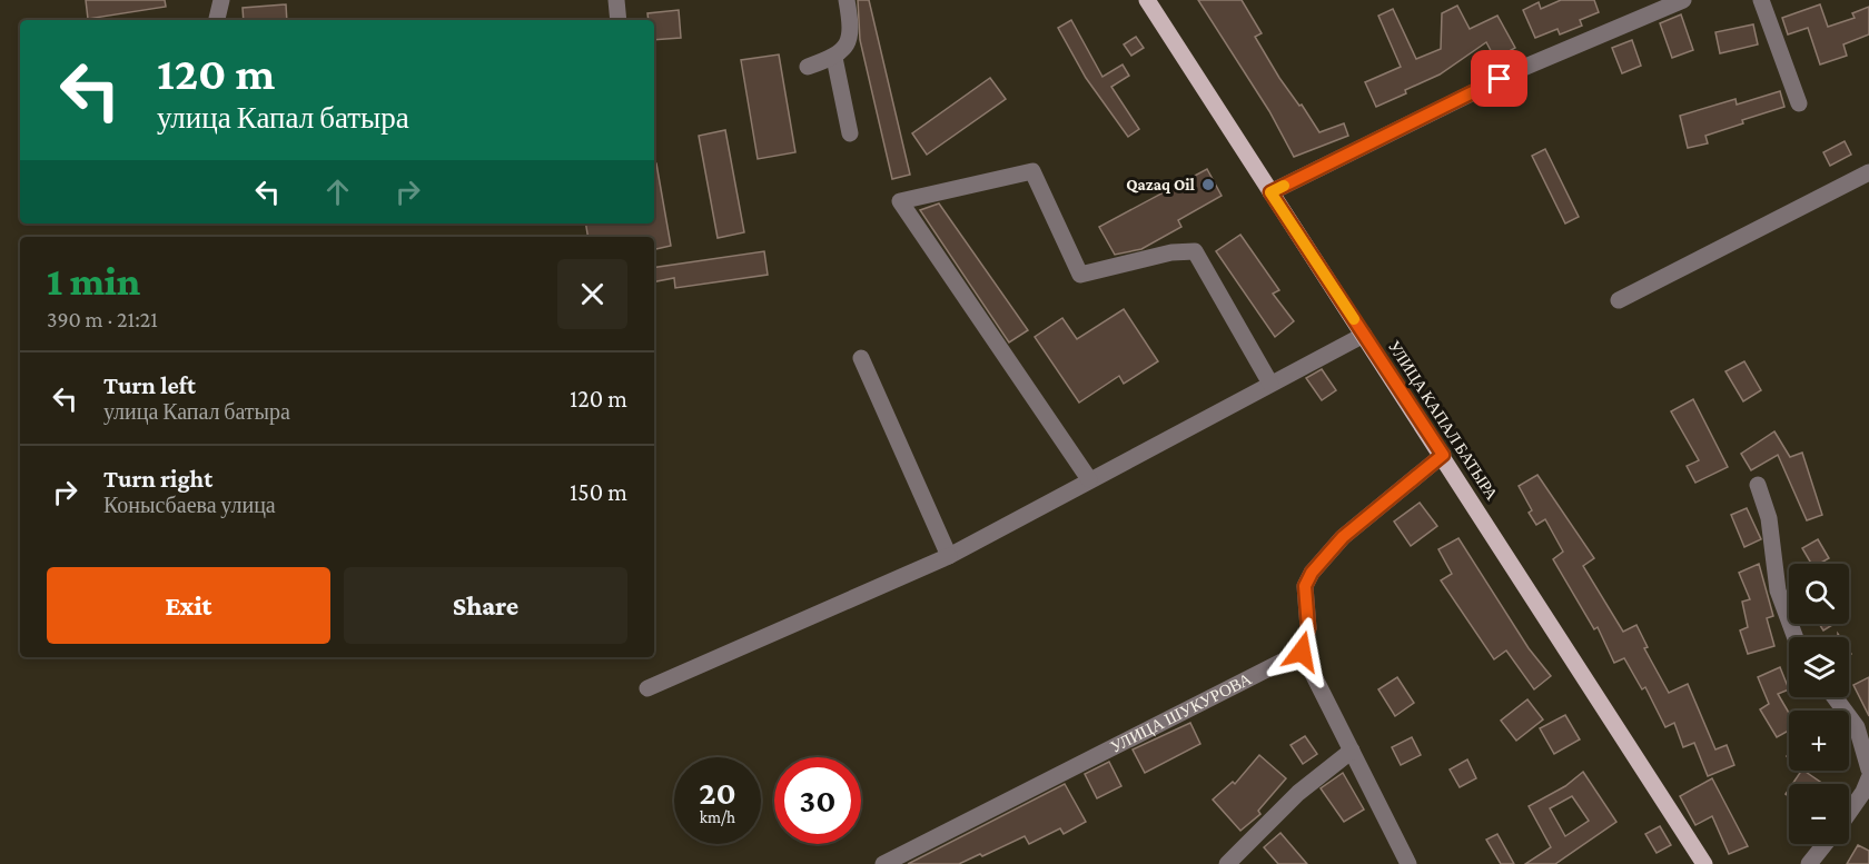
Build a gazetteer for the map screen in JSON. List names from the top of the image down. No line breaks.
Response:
{"streets":{"main road":["УЛИЦА КАПАЛ БАТЫРА"],"street":["УЛИЦА ШУКУРОВА"]},"places":["Qazaq Oil"],"page":{"turn":["120 m","улица Капал батыра"],"heading":["1 min","390 m · 21:21"],"list":[{"name":"Turn left","note":"улица Капал батыра","value":"120 m"},{"name":"Turn right","note":"Конысбаева улица","value":"150 m"}],"buttons":["Exit","Share"],"map_buttons":["+","−"],"speed":"20 km/h","limit":"30"}}
